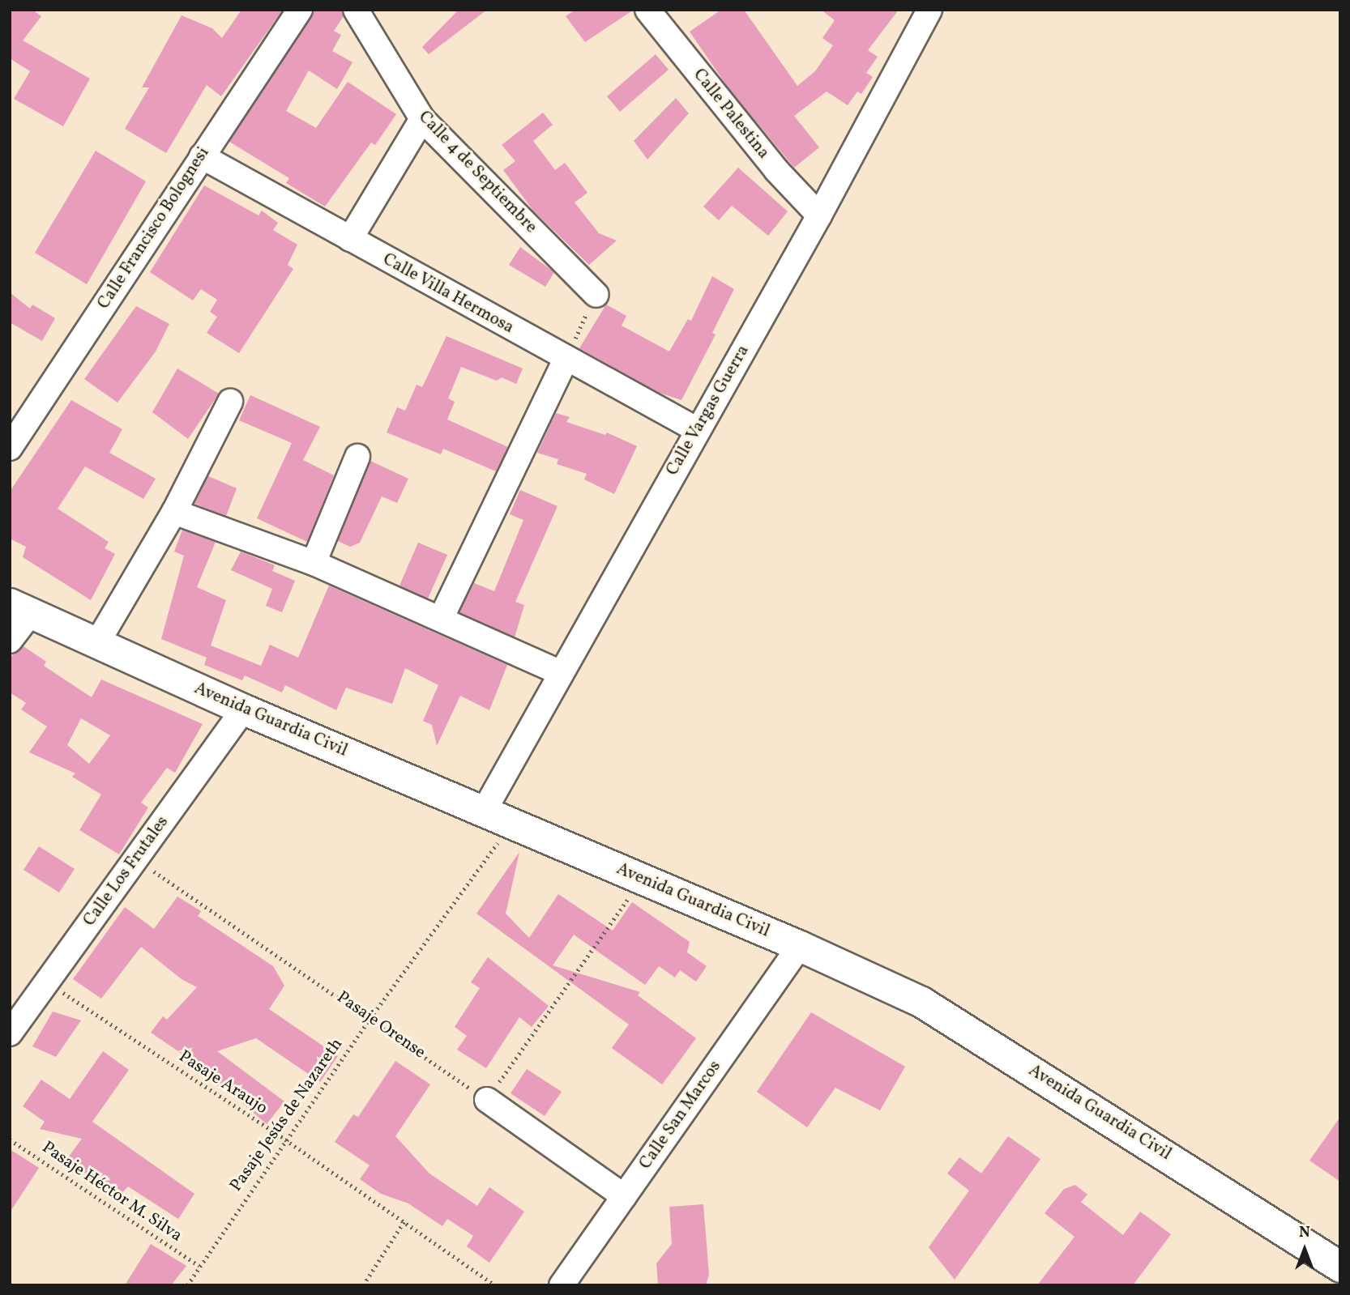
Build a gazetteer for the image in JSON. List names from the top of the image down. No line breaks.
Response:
{"streets":{"main road":["Avenida Guardia Civil"],"street":["Calle Palestina","Calle 4 de Septiembre","Calle Francisco Bolognesi","Calle Villa Hermosa","Calle Vargas Guerra","Calle Los Frutales","Calle San Marcos"],"path":["Pasaje Orense","Pasaje Araujo","Pasaje Jesús de Nazareth","Pasaje Héctor M. Silva"]},"crossings":[["Calle Palestina","Calle Vargas Guerra"],["Calle Francisco Bolognesi","Calle Villa Hermosa"],["Calle Villa Hermosa","Calle Vargas Guerra"],["Calle Vargas Guerra","Avenida Guardia Civil"],["Avenida Guardia Civil","Calle Los Frutales"],["Avenida Guardia Civil","Pasaje Jesús de Nazareth"],["Avenida Guardia Civil","Calle San Marcos"],["Calle Los Frutales","Pasaje Orense"],["Calle Los Frutales","Pasaje Araujo"],["Pasaje Orense","Pasaje Jesús de Nazareth"],["Pasaje Araujo","Pasaje Jesús de Nazareth"],["Pasaje Jesús de Nazareth","Pasaje Héctor M. Silva"]],"north":"top"}
